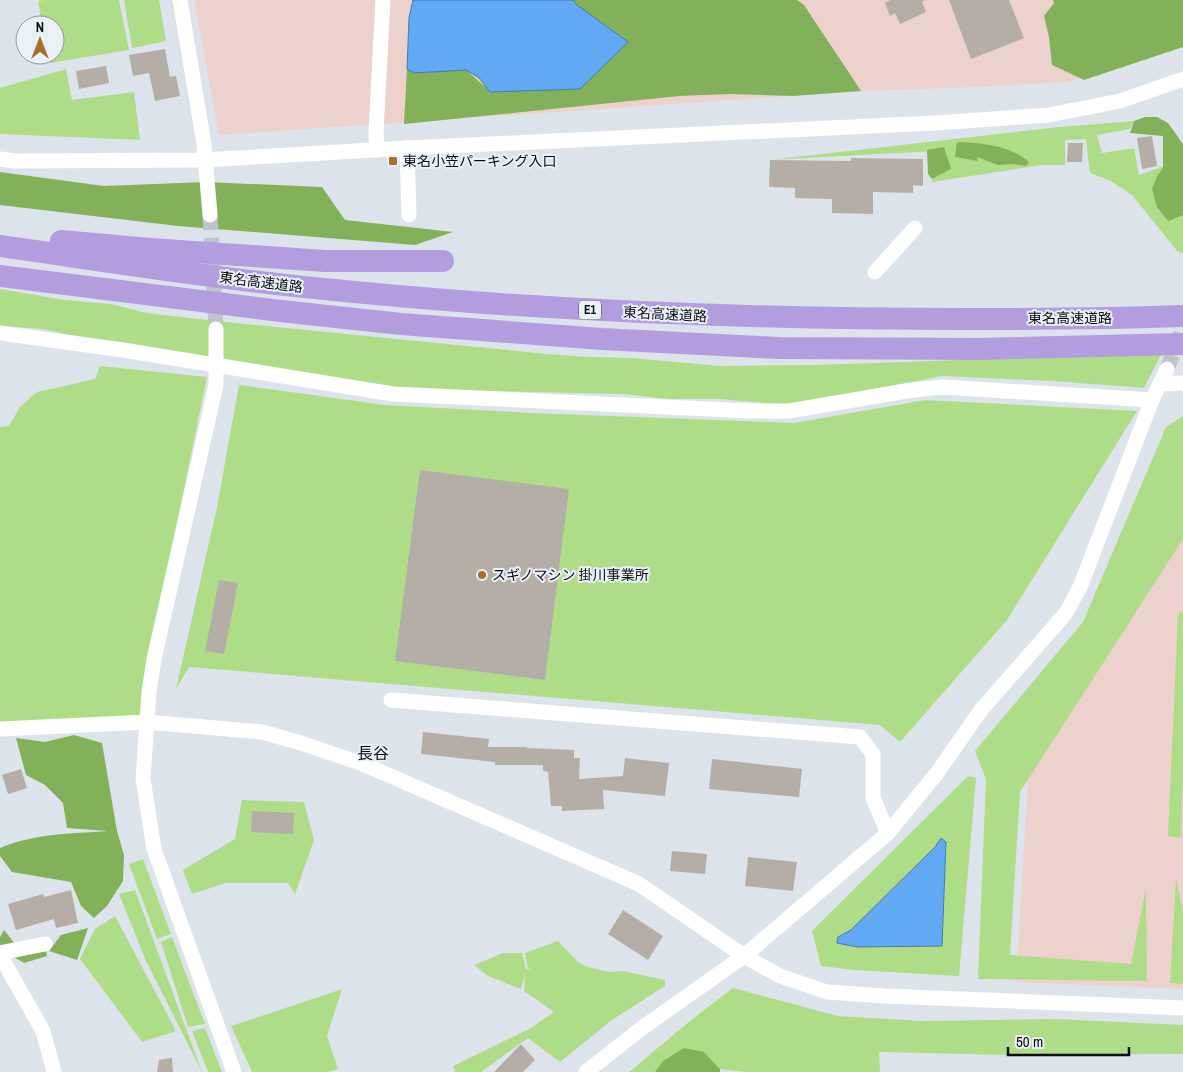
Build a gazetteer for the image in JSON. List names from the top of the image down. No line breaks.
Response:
{"streets":{"highway":["東名高速道路","E1"]},"districts":["長谷"],"places":{"transit":["東名小笠パーキング入口"],"other":["スギノマシン 掛川事業所"]},"scale_bar":"50 m","north":"top"}
